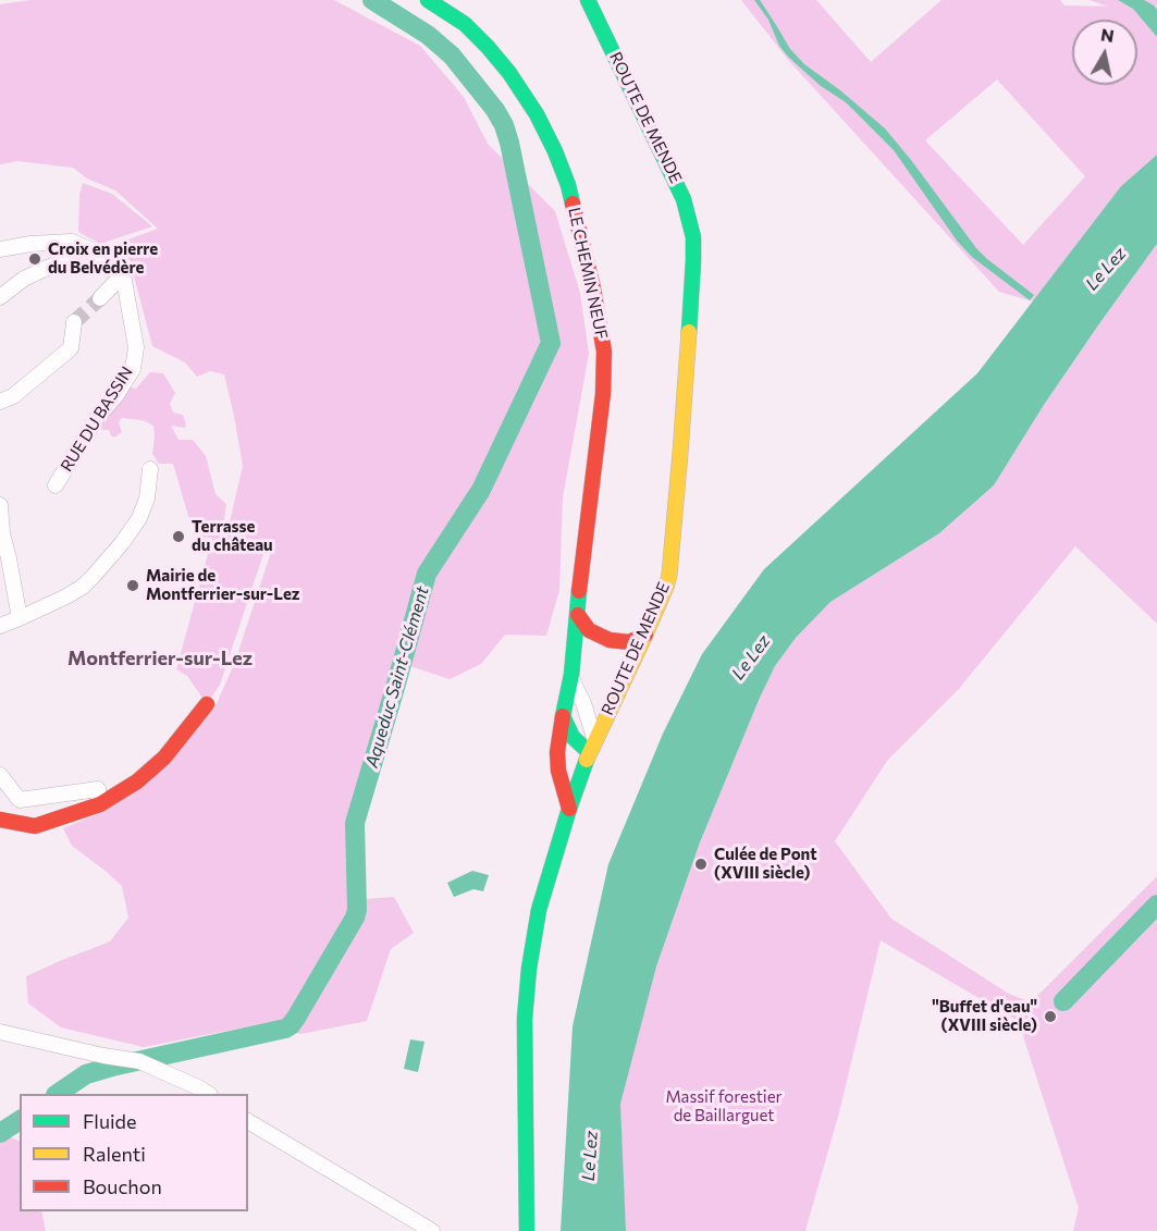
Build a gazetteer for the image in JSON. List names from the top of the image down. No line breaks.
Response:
{"streets":{"street":["ROUTE DE MENDE","LE CHEMIN NEUF","RUE DU BASSIN"]},"crossings":[["ROUTE DE MENDE","LE CHEMIN NEUF"]],"districts":["Montferrier-sur-Lez"],"water":["Le Lez","Aqueduc Saint-Clément"],"parks":["Massif forestier de Baillarguet"],"places":["Croix en pierre du Belvédère","Terrasse du château","Mairie de Montferrier-sur-Lez","Culée de Pont (XVIII siècle)","\"Buffet d'eau\" (XVIII siècle)"],"legend":["Fluide","Ralenti","Bouchon"],"north":"top"}
